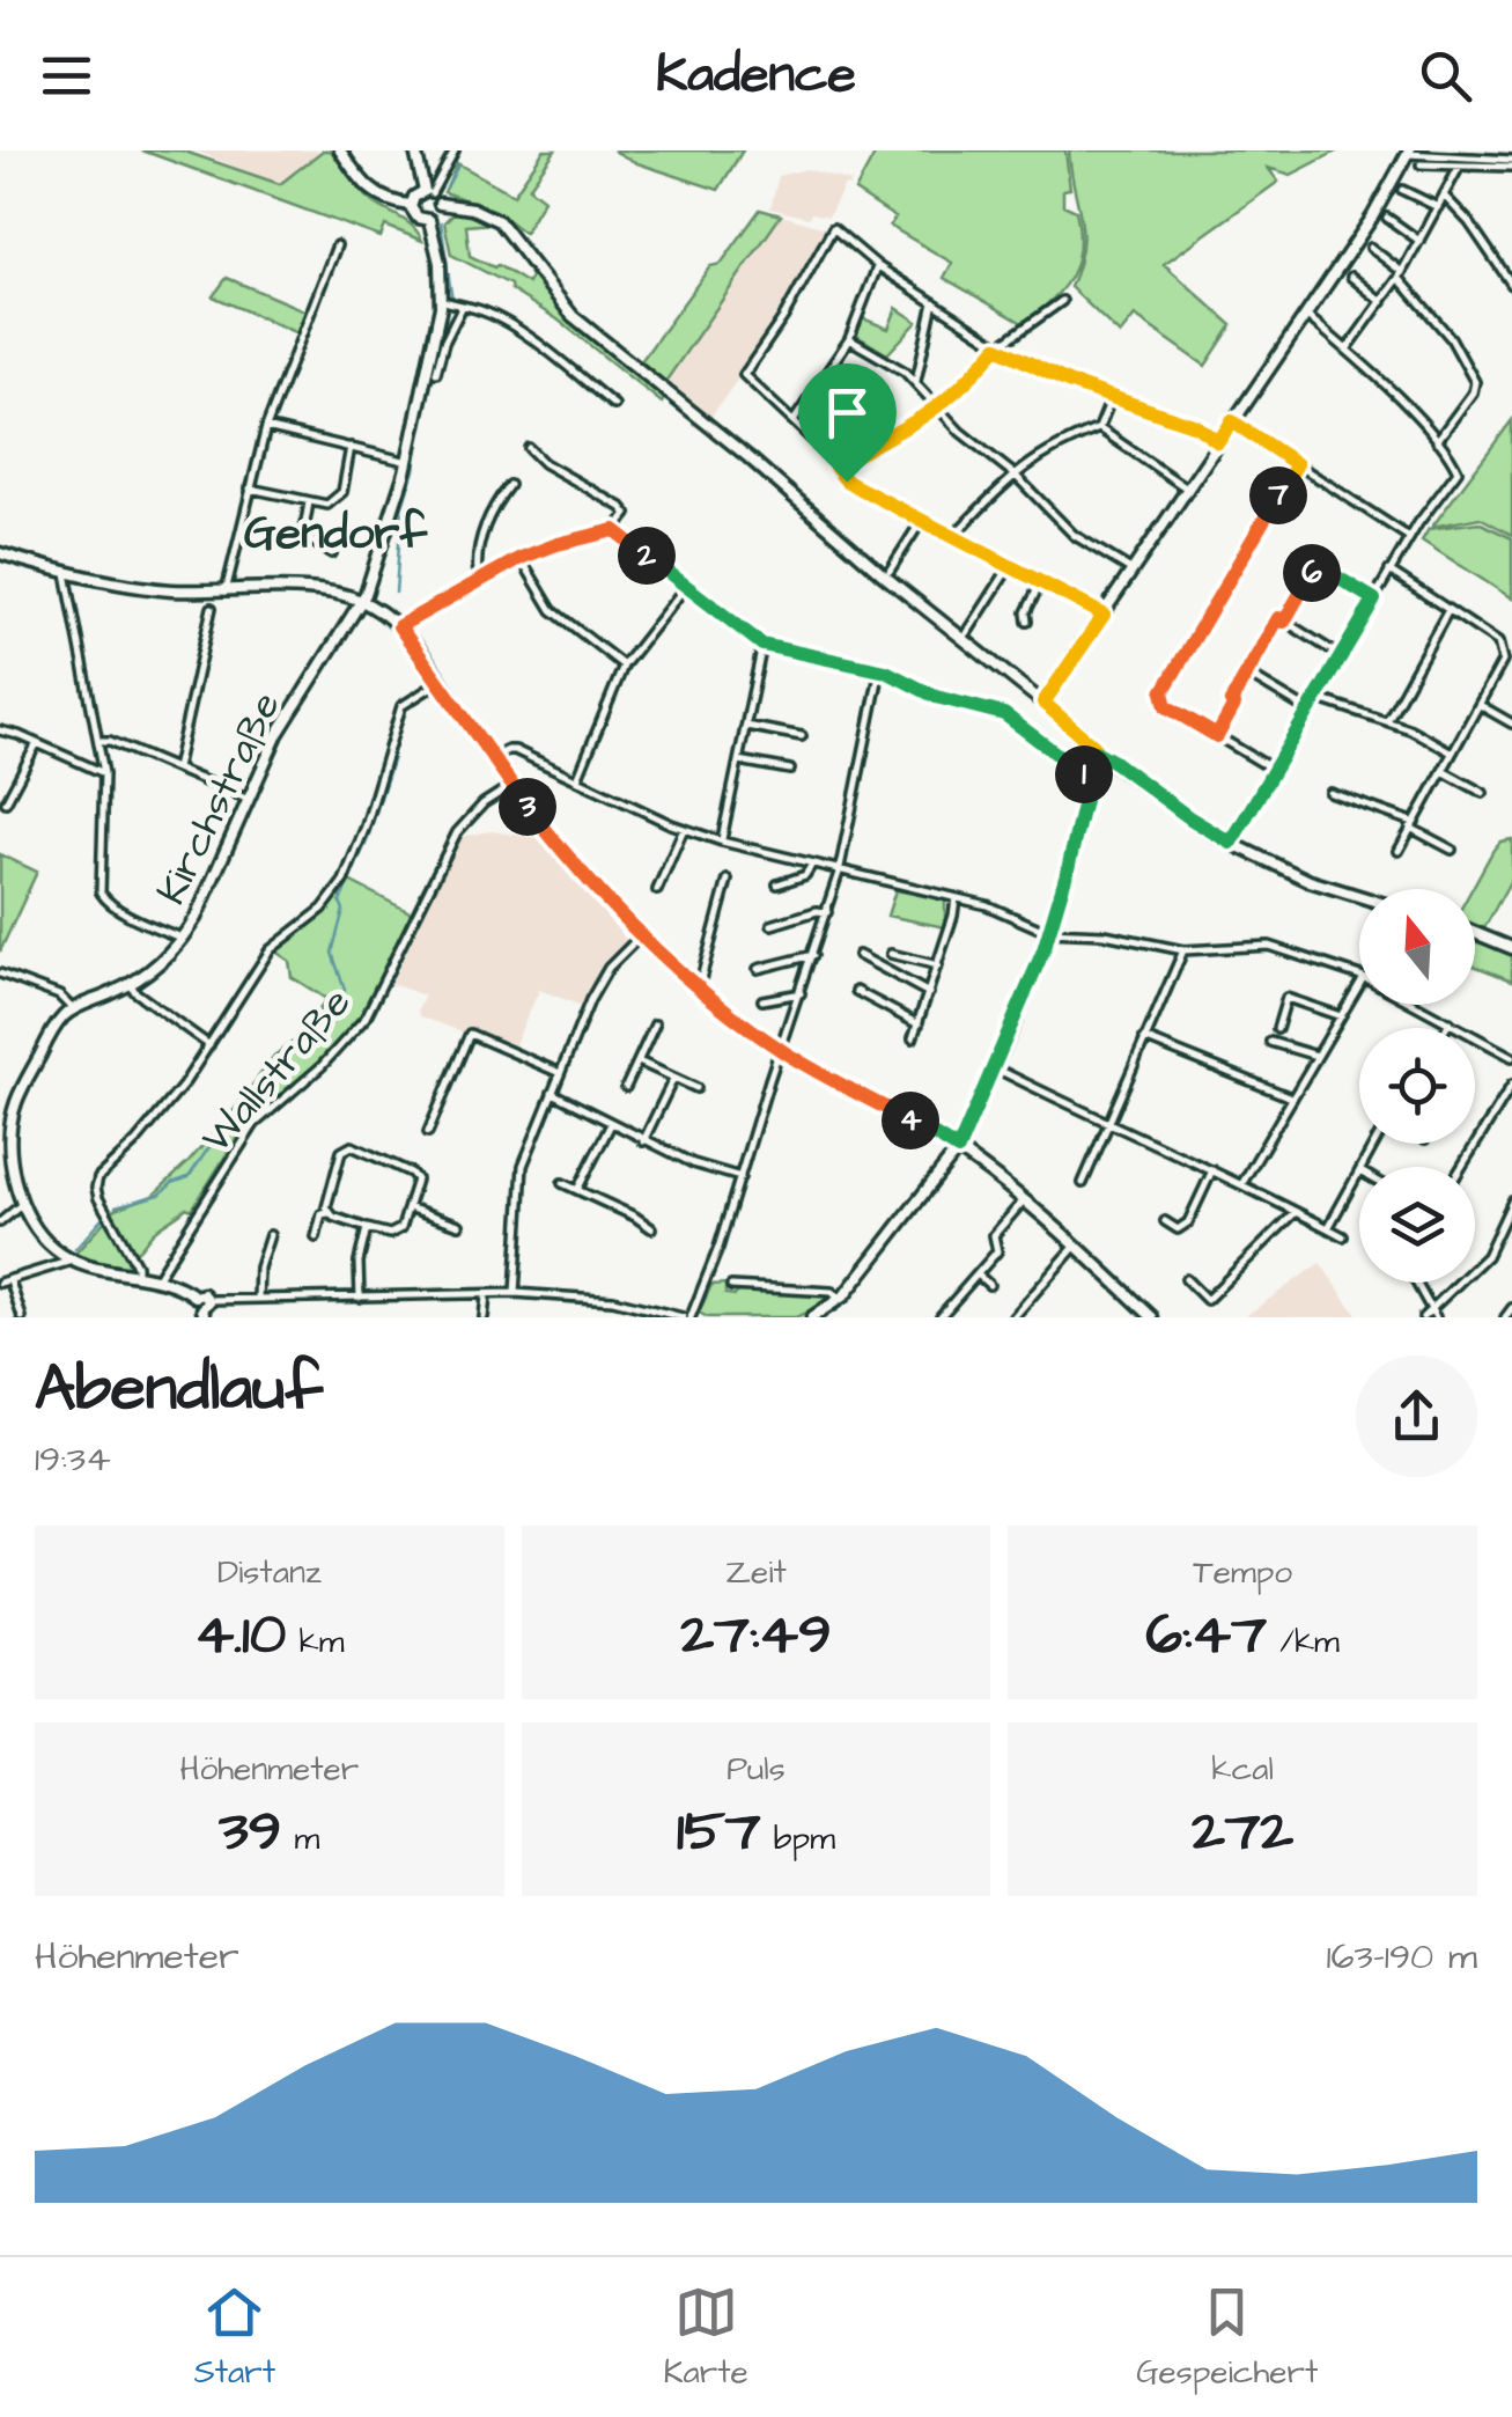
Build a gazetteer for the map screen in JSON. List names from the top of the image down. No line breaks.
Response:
{"streets":{"main road":["Kirchstraße"],"street":["Wallstraße"]},"districts":["Gendorf"],"north":"top","page":{"header":"Kadence","pins":["7","2","6","1","3","4"],"heading":["Abendlauf","19:34"],"stats":[["Distanz","4.10 km"],["Zeit","27:49"],["Tempo","6:47 /km"],["Höhenmeter","39 m"],["Puls","157 bpm"],["kcal","272"]],"chart":["Höhenmeter","163–190 m"],"tabs":["Start","Karte","Gespeichert"]}}
